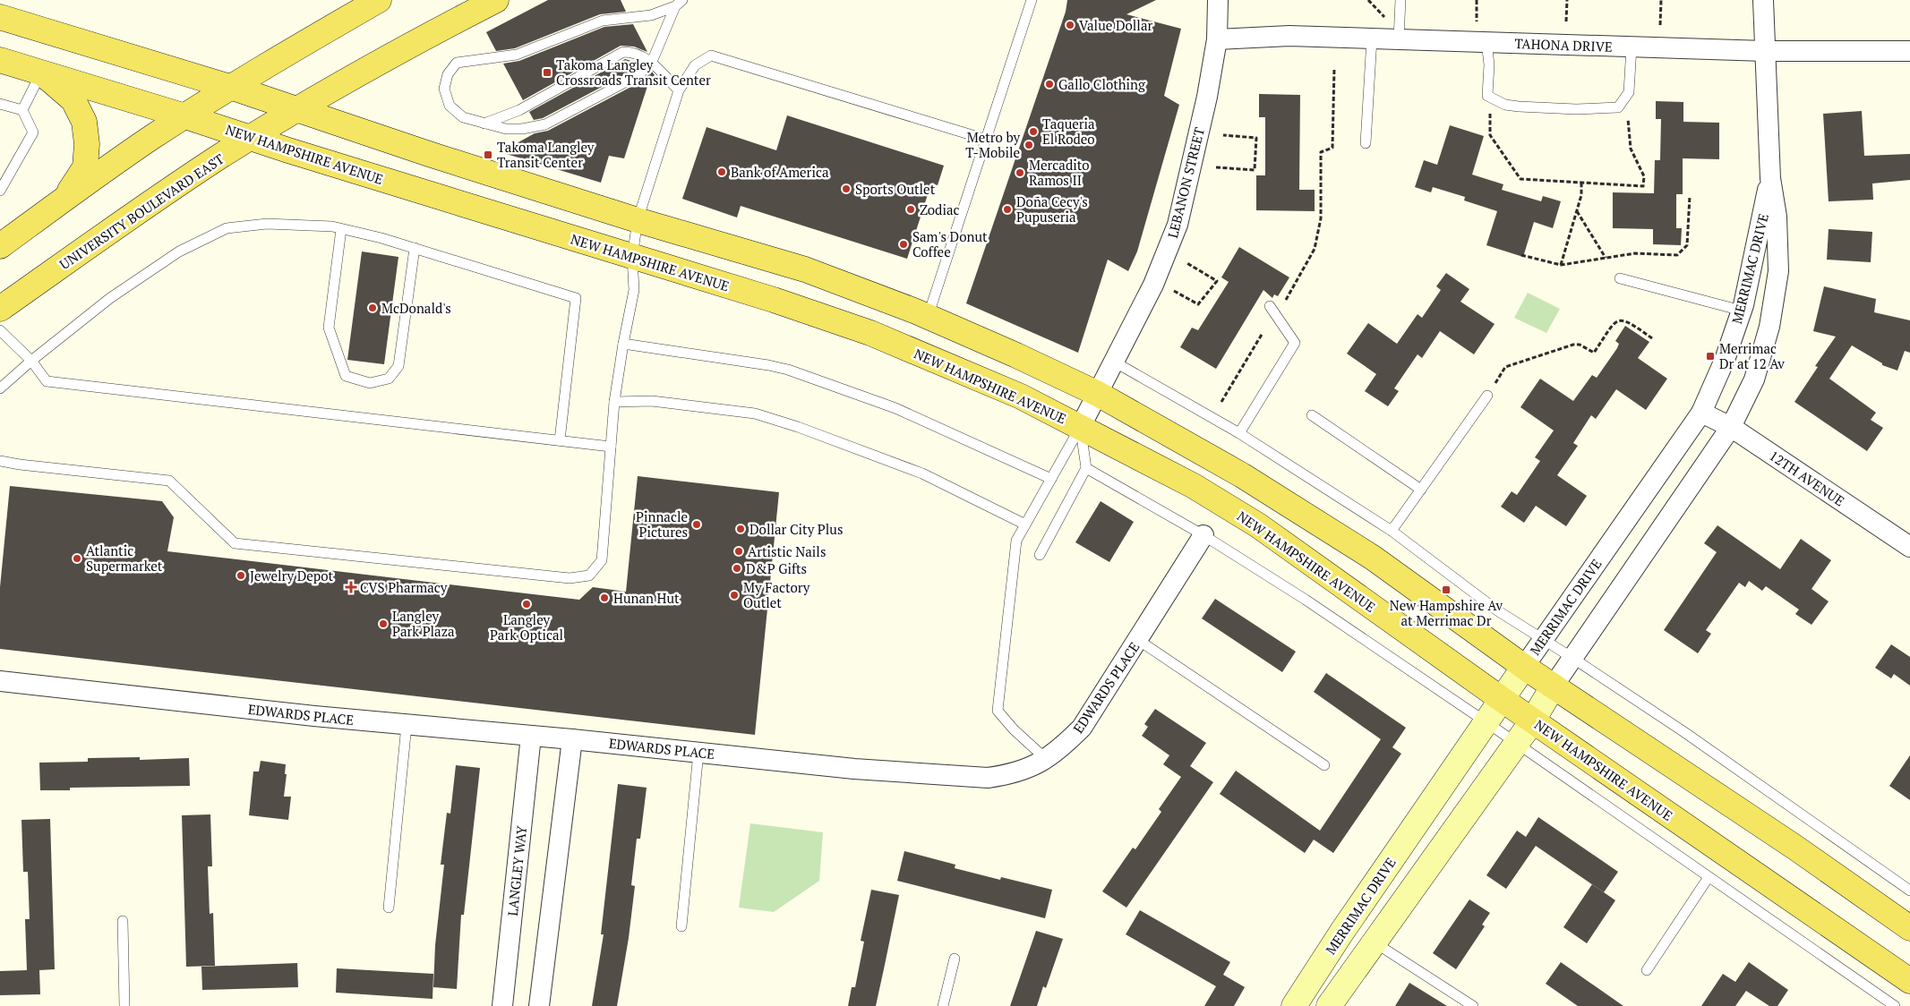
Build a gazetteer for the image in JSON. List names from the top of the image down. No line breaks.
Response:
{"streets":{"main road":["NEW HAMPSHIRE AVENUE","UNIVERSITY BOULEVARD EAST"],"street":["TAHONA DRIVE","LEBANON STREET","MERRIMAC DRIVE","12TH AVENUE","EDWARDS PLACE","LANGLEY WAY"]},"crossings":[["TAHONA DRIVE","LEBANON STREET"],["TAHONA DRIVE","MERRIMAC DRIVE"],["NEW HAMPSHIRE AVENUE","LEBANON STREET"],["NEW HAMPSHIRE AVENUE","UNIVERSITY BOULEVARD EAST"],["NEW HAMPSHIRE AVENUE","MERRIMAC DRIVE"],["MERRIMAC DRIVE","12TH AVENUE"],["EDWARDS PLACE","LANGLEY WAY"]],"places":{"other":["Value Dollar","Gallo Clothing","Taqueria El Rodeo","Metro by T-Mobile","Bank of America","Mercadito Ramos II","Sports Outlet","Zodiac","Doña Cecy's Pupuseria","Sam's Donut Coffee","McDonald's","Pinnacle Pictures","Dollar City Plus","Artistic Nails","Atlantic Supermarket","D&P Gifts","Jewelry Depot","My Factory Outlet","Hunan Hut","Langley Park Optical","Langley Park Plaza"],"transit":["Takoma Langley Crossroads Transit Center","Takoma Langley Transit Center","Merrimac Dr at 12 Av","New Hampshire Av at Merrimac Dr"],"health":["CVS Pharmacy"]}}
